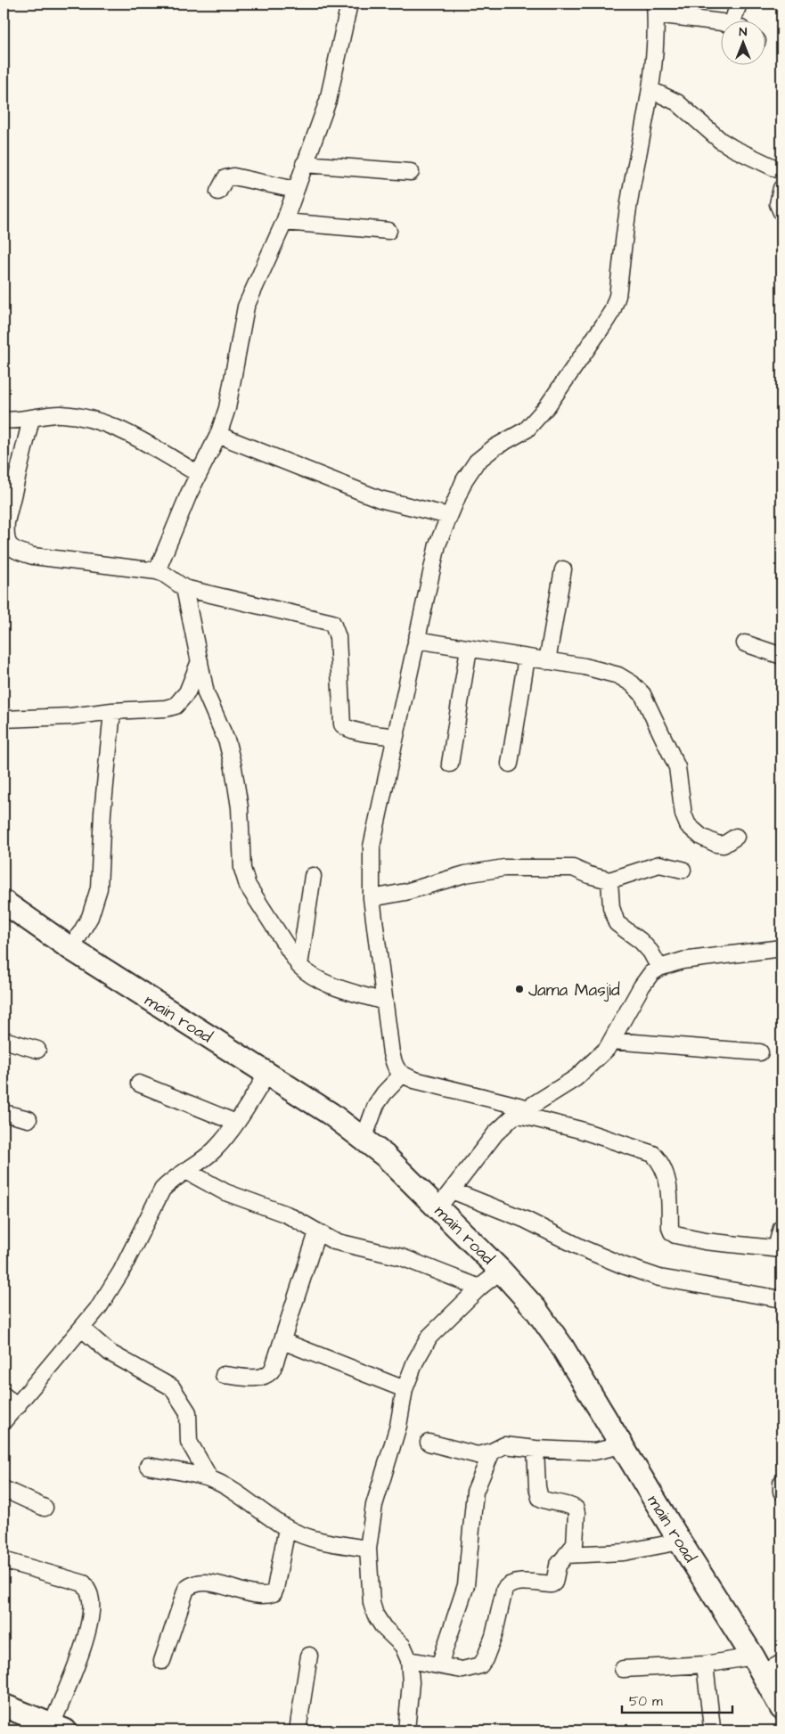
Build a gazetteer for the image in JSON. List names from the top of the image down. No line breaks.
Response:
{"streets":{"main road":["main road"]},"places":["Jama Masjid"],"scale_bar":"50 m","north":"top"}
